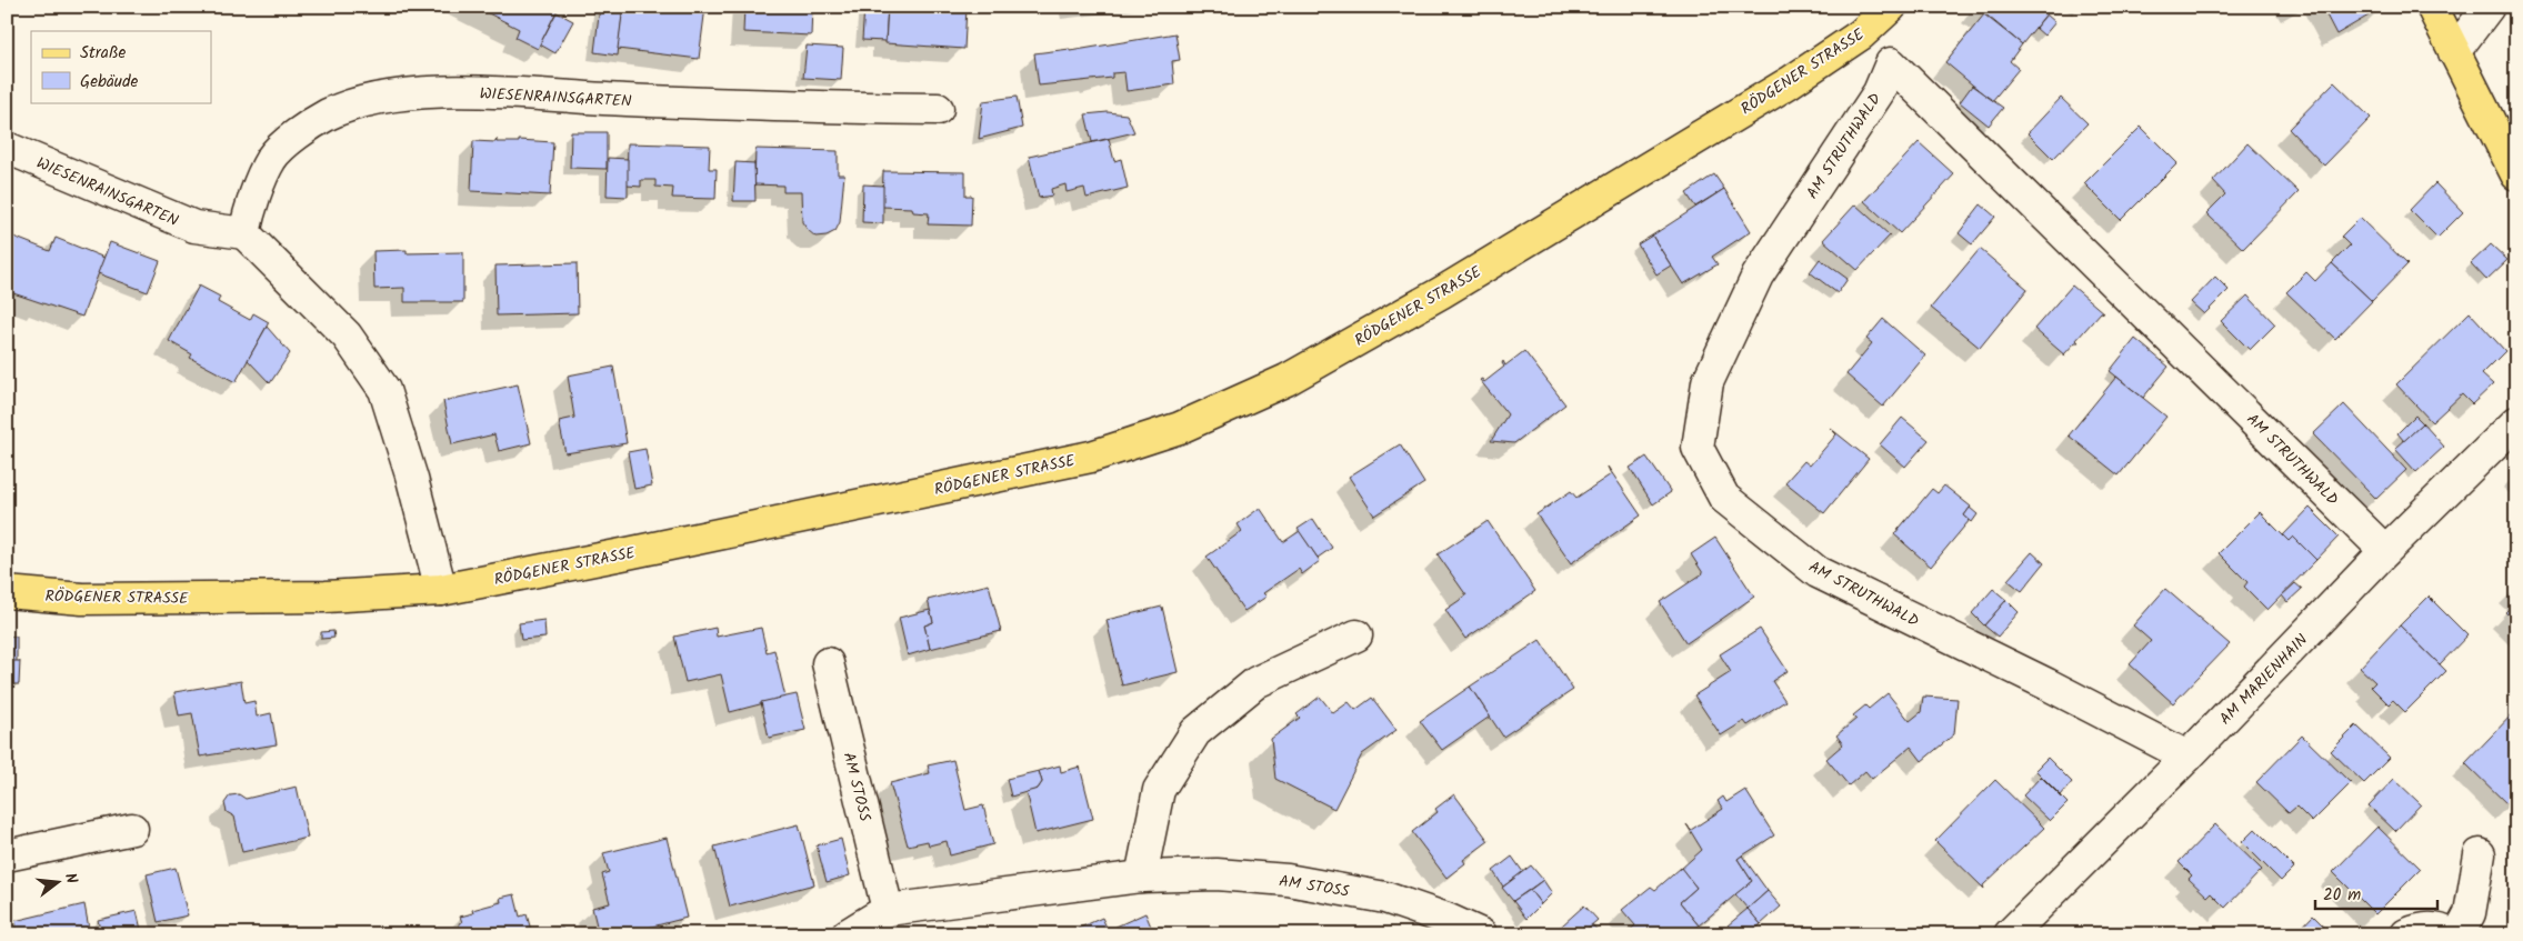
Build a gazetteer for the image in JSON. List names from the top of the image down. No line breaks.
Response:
{"streets":{"main road":["RÖDGENER STRASSE"],"street":["WIESENRAINSGARTEN","AM STRUTHWALD","AM MARIENHAIN","AM STOSS"]},"crossings":[["RÖDGENER STRASSE","AM STRUTHWALD"],["AM STRUTHWALD","AM MARIENHAIN"]],"legend":["Straße","Gebäude"],"scale_bar":"20 m","north":"right"}
